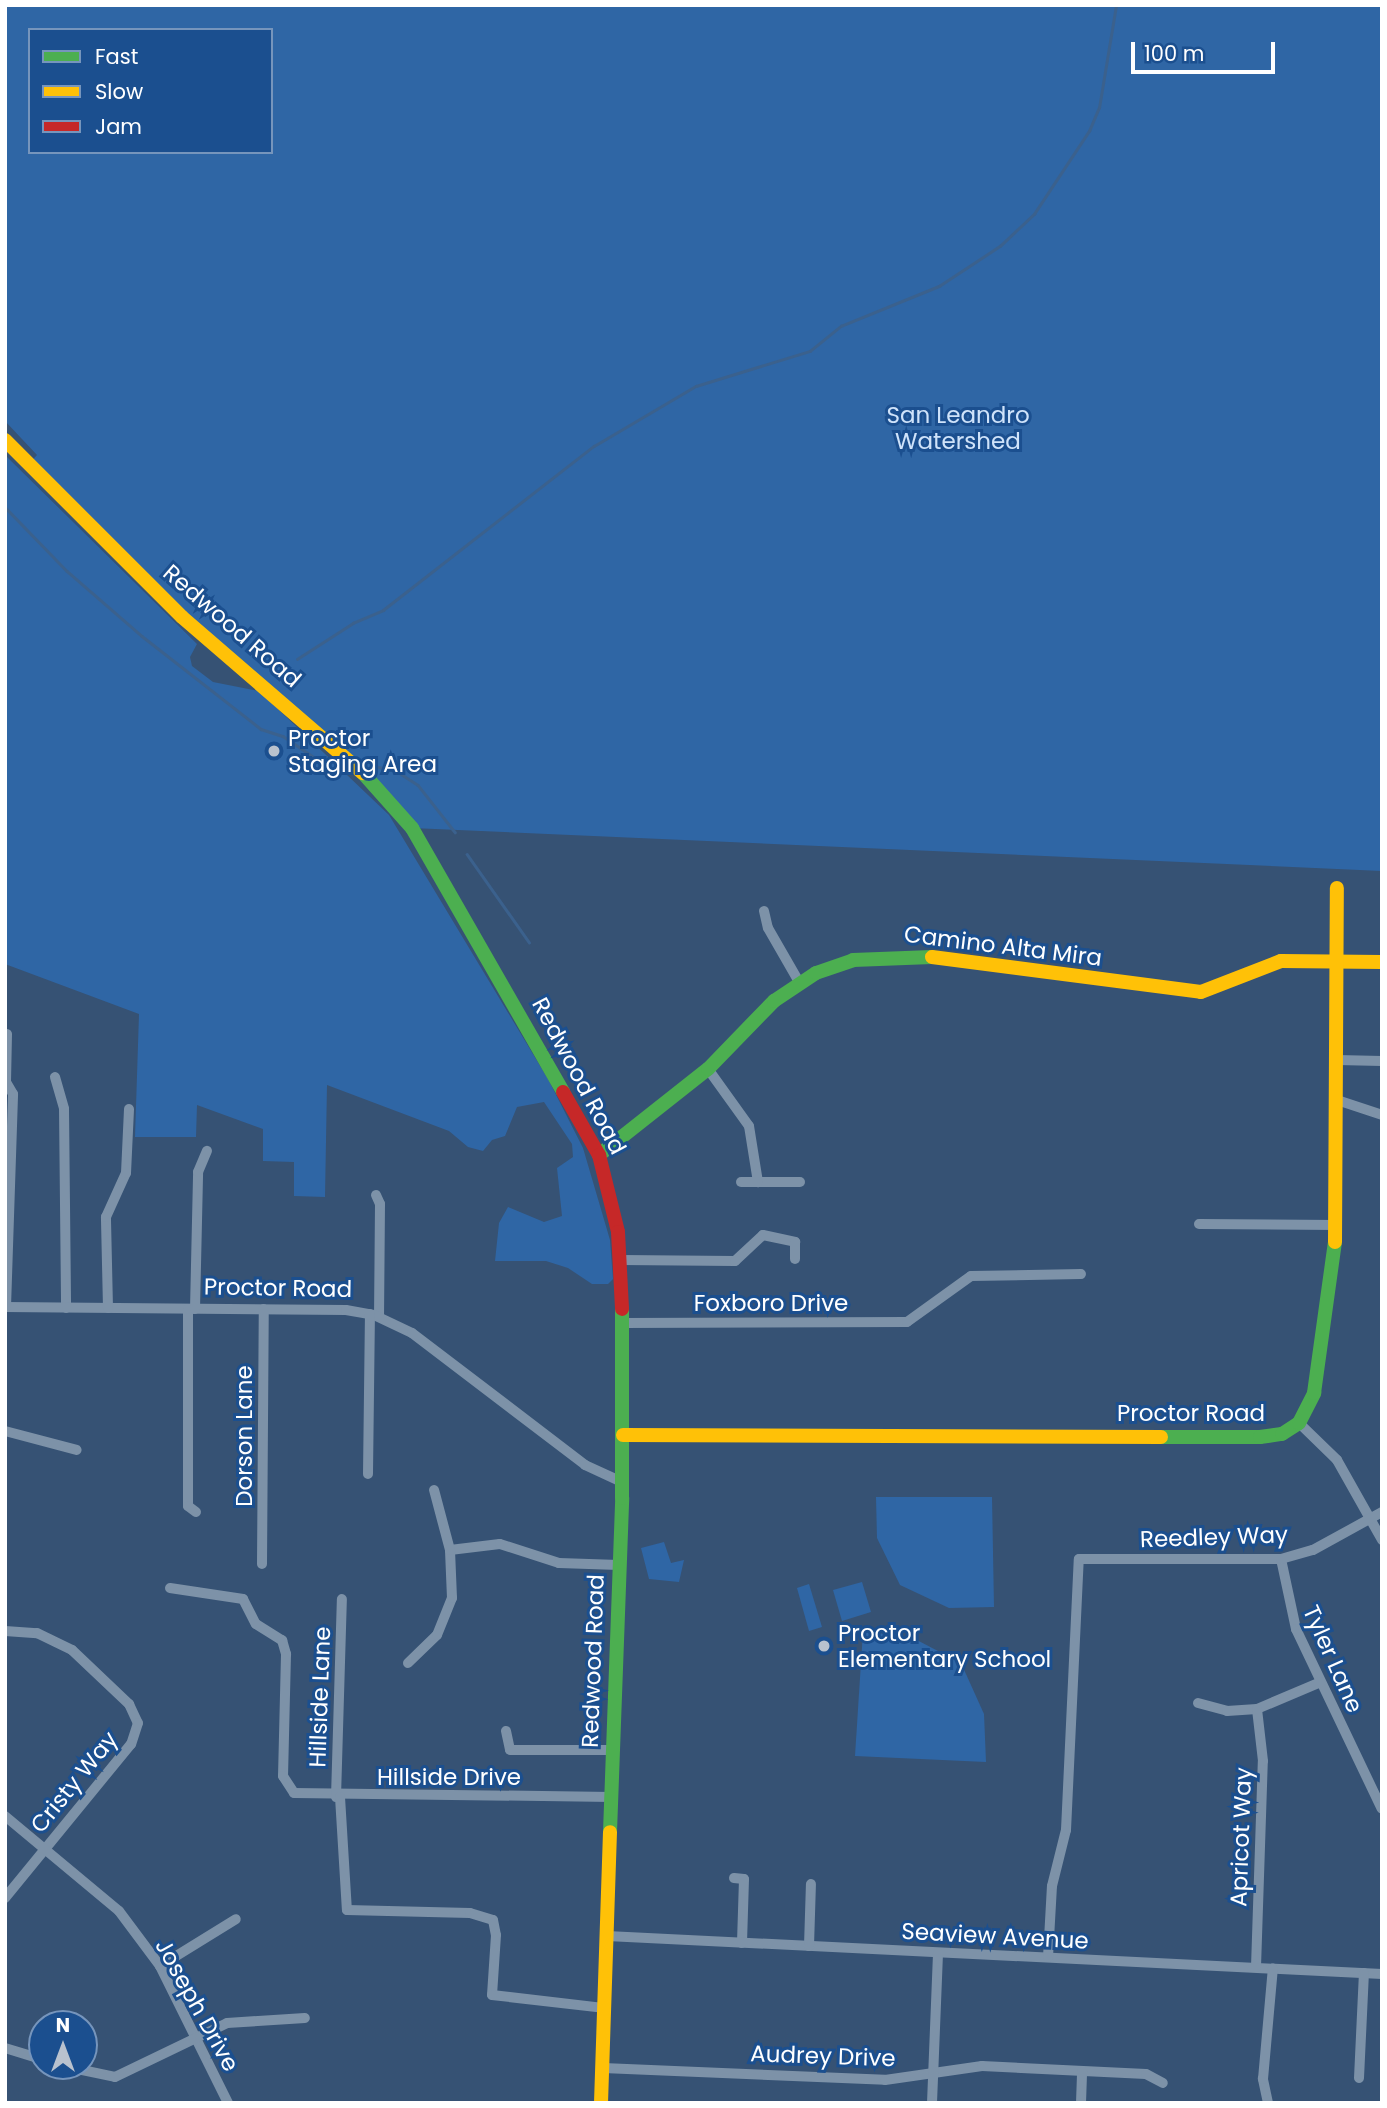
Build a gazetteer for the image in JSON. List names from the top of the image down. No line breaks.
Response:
{"streets":{"street":["Redwood Road","Camino Alta Mira","Proctor Road","Foxboro Drive","Dorson Lane","Reedley Way","Tyler Lane","Hillside Lane","Hillside Drive","Cristy Way","Apricot Way","Seaview Avenue","Joseph Drive","Audrey Drive"]},"crossings":[["Redwood Road","Camino Alta Mira"],["Redwood Road","Proctor Road"],["Redwood Road","Foxboro Drive"],["Redwood Road","Hillside Lane"],["Redwood Road","Hillside Drive"],["Redwood Road","Seaview Avenue"],["Redwood Road","Audrey Drive"],["Camino Alta Mira","Proctor Road"],["Proctor Road","Dorson Lane"],["Reedley Way","Tyler Lane"],["Reedley Way","Seaview Avenue"],["Hillside Lane","Hillside Drive"],["Cristy Way","Joseph Drive"],["Apricot Way","Seaview Avenue"]],"parks":["San Leandro Watershed"],"places":["Proctor Staging Area","Proctor Elementary School"],"legend":["Fast","Slow","Jam"],"scale_bar":"100 m","north":"top"}
